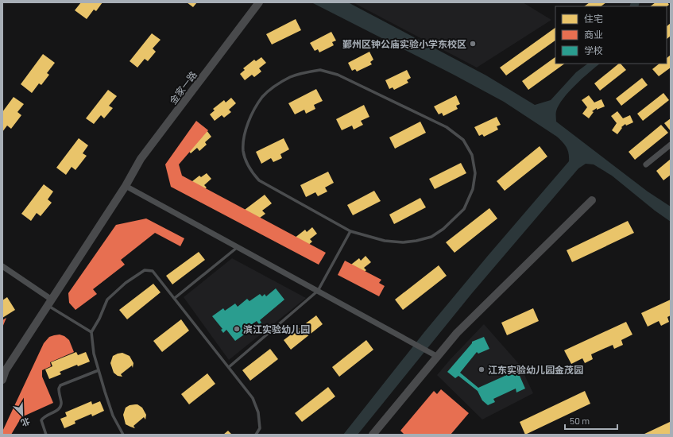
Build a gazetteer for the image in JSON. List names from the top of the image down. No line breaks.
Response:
{"streets":{"street":["金家一路"]},"places":["鄞州区钟公庙实验小学东校区","滨江实验幼儿园","江东实验幼儿园金茂园"],"legend":["住宅","商业","学校"],"scale_bar":"50 m","north":"bottom right"}
